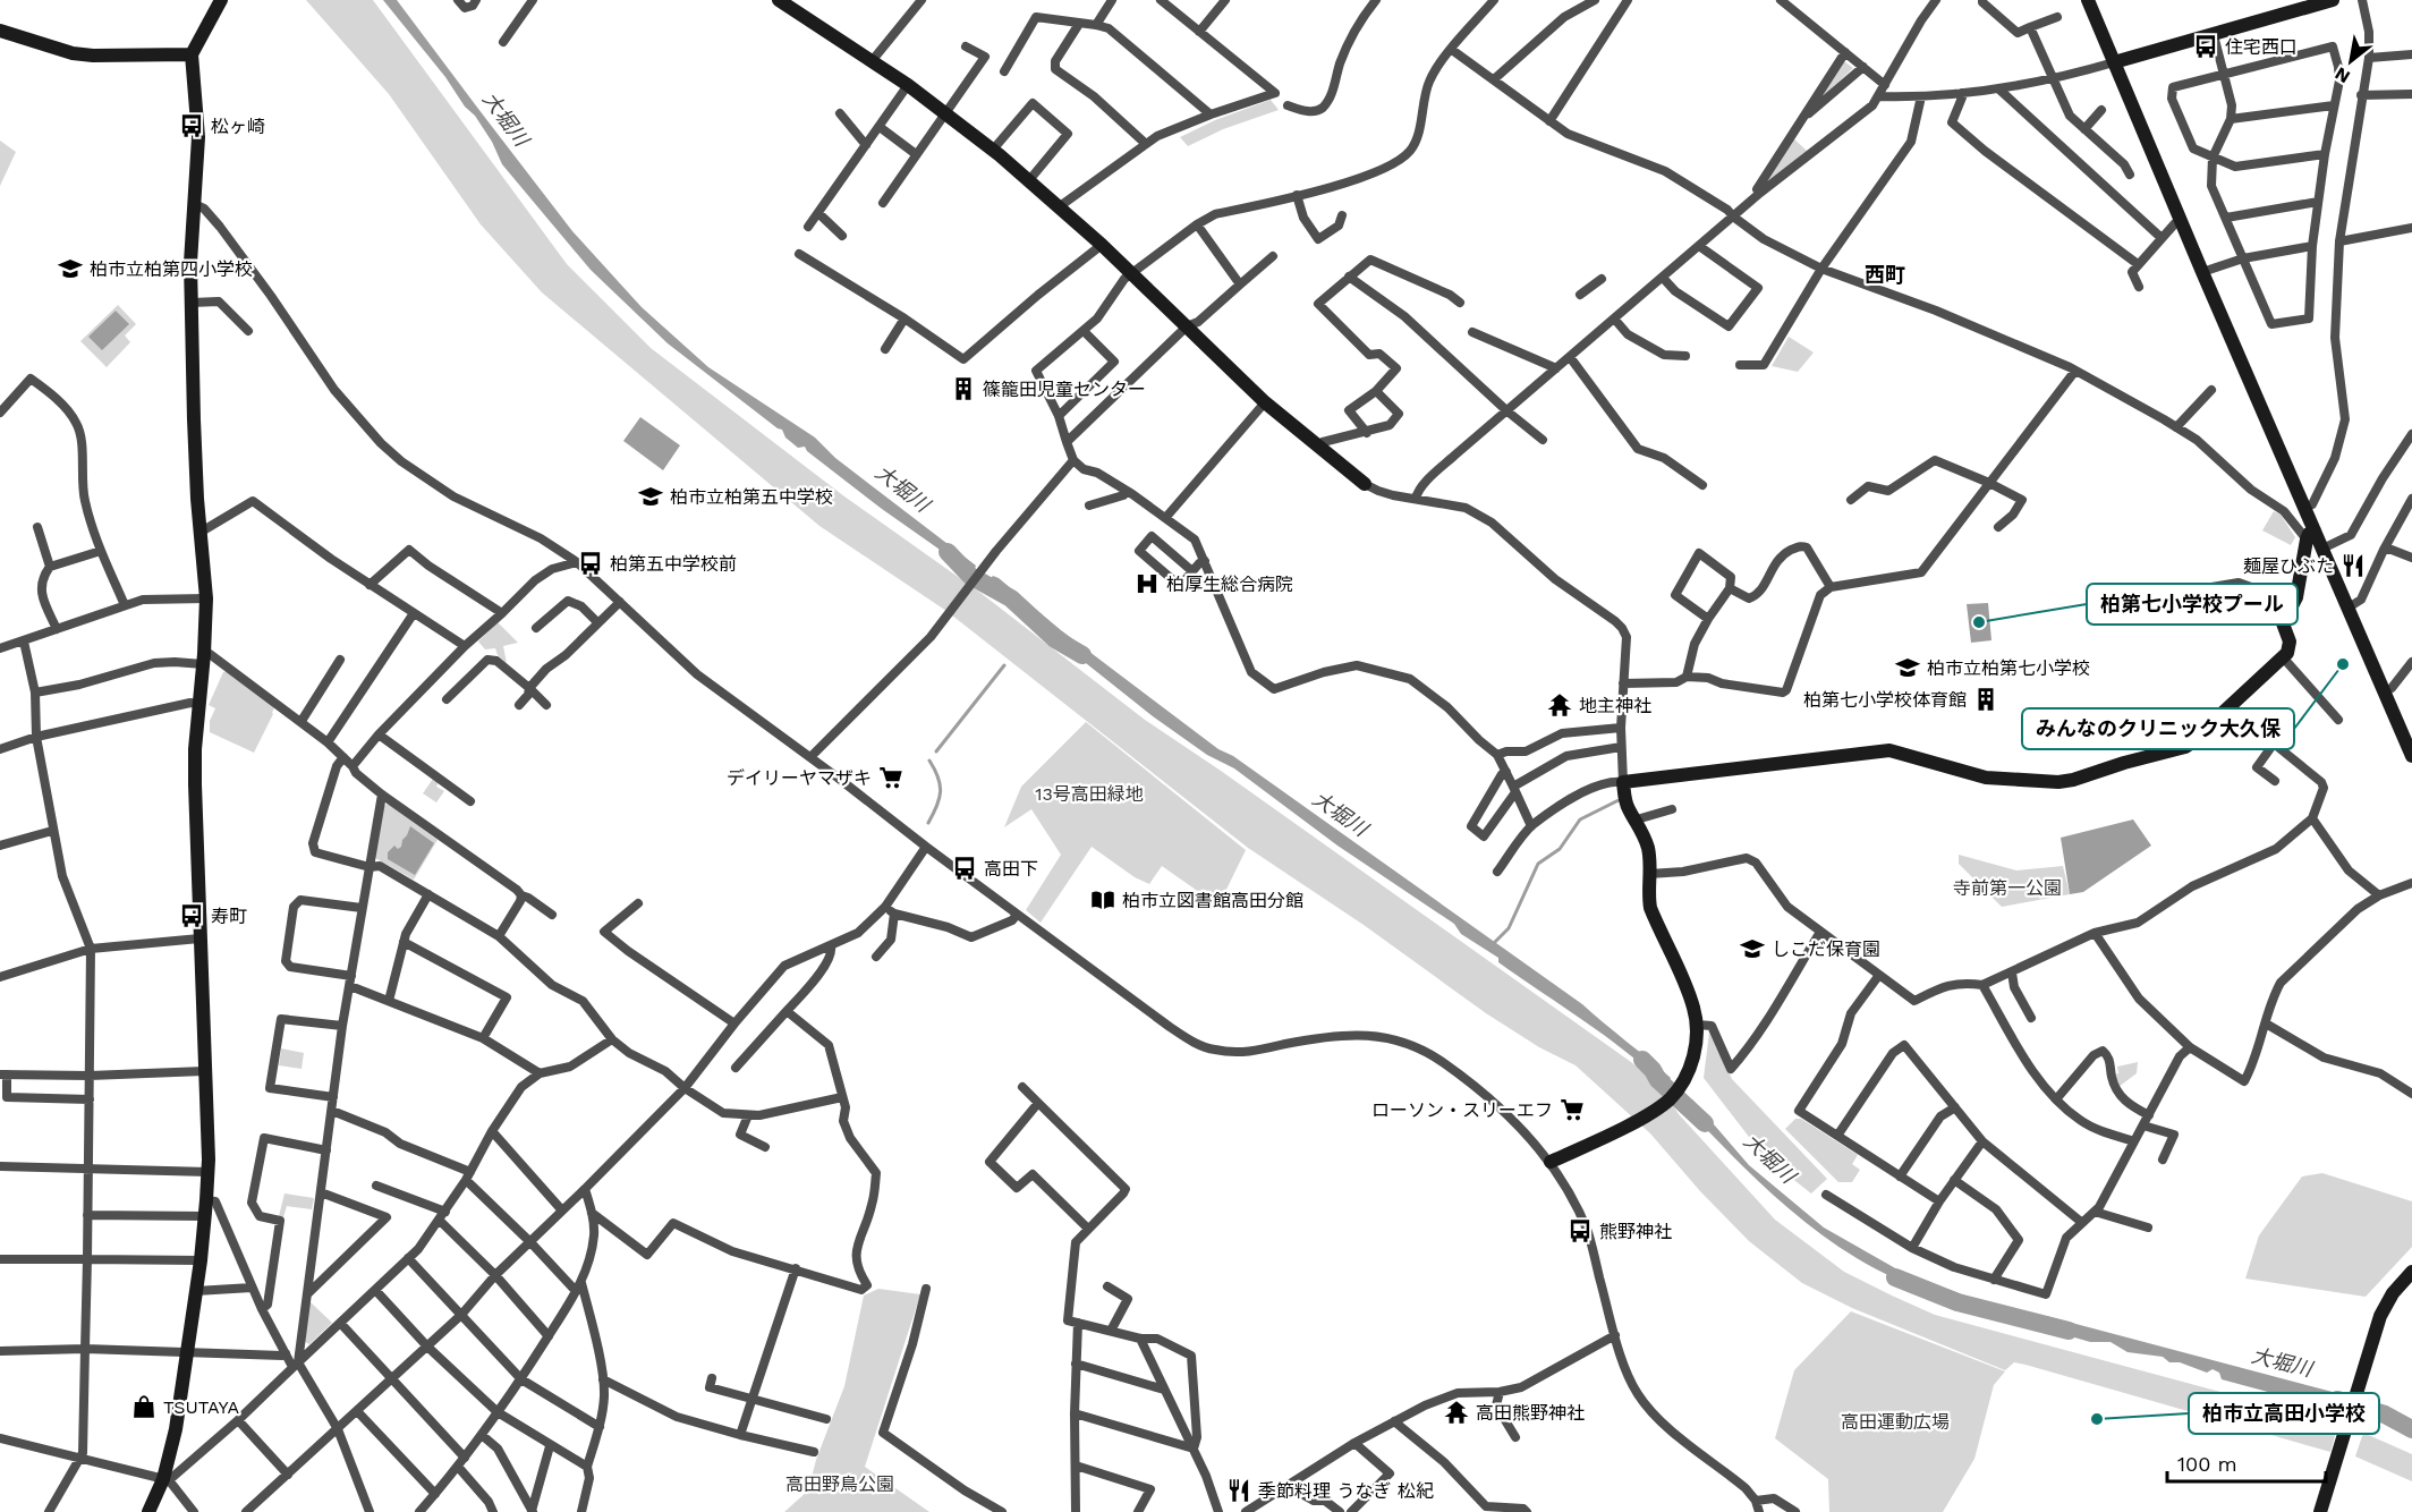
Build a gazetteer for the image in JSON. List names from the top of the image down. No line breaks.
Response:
{"districts":["西町"],"water":["大堀川"],"parks":["13号高田緑地","寺前第一公園","高田運動広場","高田野鳥公園"],"places":{"bus stop":["住宅西口","松ヶ崎","柏第五中学校前","高田下","寿町","熊野神社"],"school or university":["柏市立柏第四小学校","柏市立柏第五中学校","柏市立柏第七小学校","しこだ保育園"],"building":["篠籠田児童センター","柏第七小学校体育館"],"restaurant":["麺屋ひぶた","季節料理 うなぎ 松紀"],"hospital":["柏厚生総合病院"],"other":["柏第七小学校プール","みんなのクリニック大久保","柏市立高田小学校"],"temple":["地主神社","高田熊野神社"],"supermarket":["デイリーヤマザキ","ローソン・スリーエフ"],"library":["柏市立図書館高田分館"],"shop":["TSUTAYA"]},"scale_bar":"100 m","north":"bottom left"}
